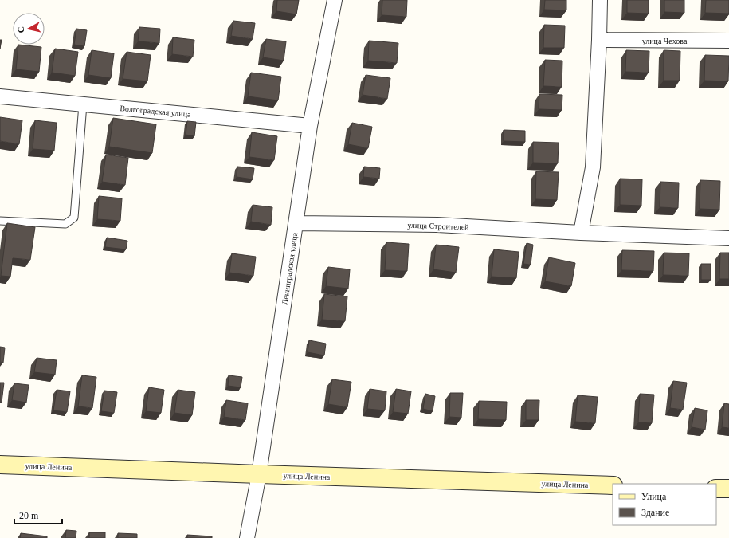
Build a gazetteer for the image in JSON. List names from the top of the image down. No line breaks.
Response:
{"streets":{"main road":["улица Ленина"],"street":["улица Чехова","Волгоградская улица","улица Строителей","Ленинградская улица"]},"crossings":[["Волгоградская улица","Ленинградская улица"],["улица Строителей","Ленинградская улица"],["Ленинградская улица","улица Ленина"]],"legend":["Улица","Здание"],"scale_bar":"20 m","north":"left"}
